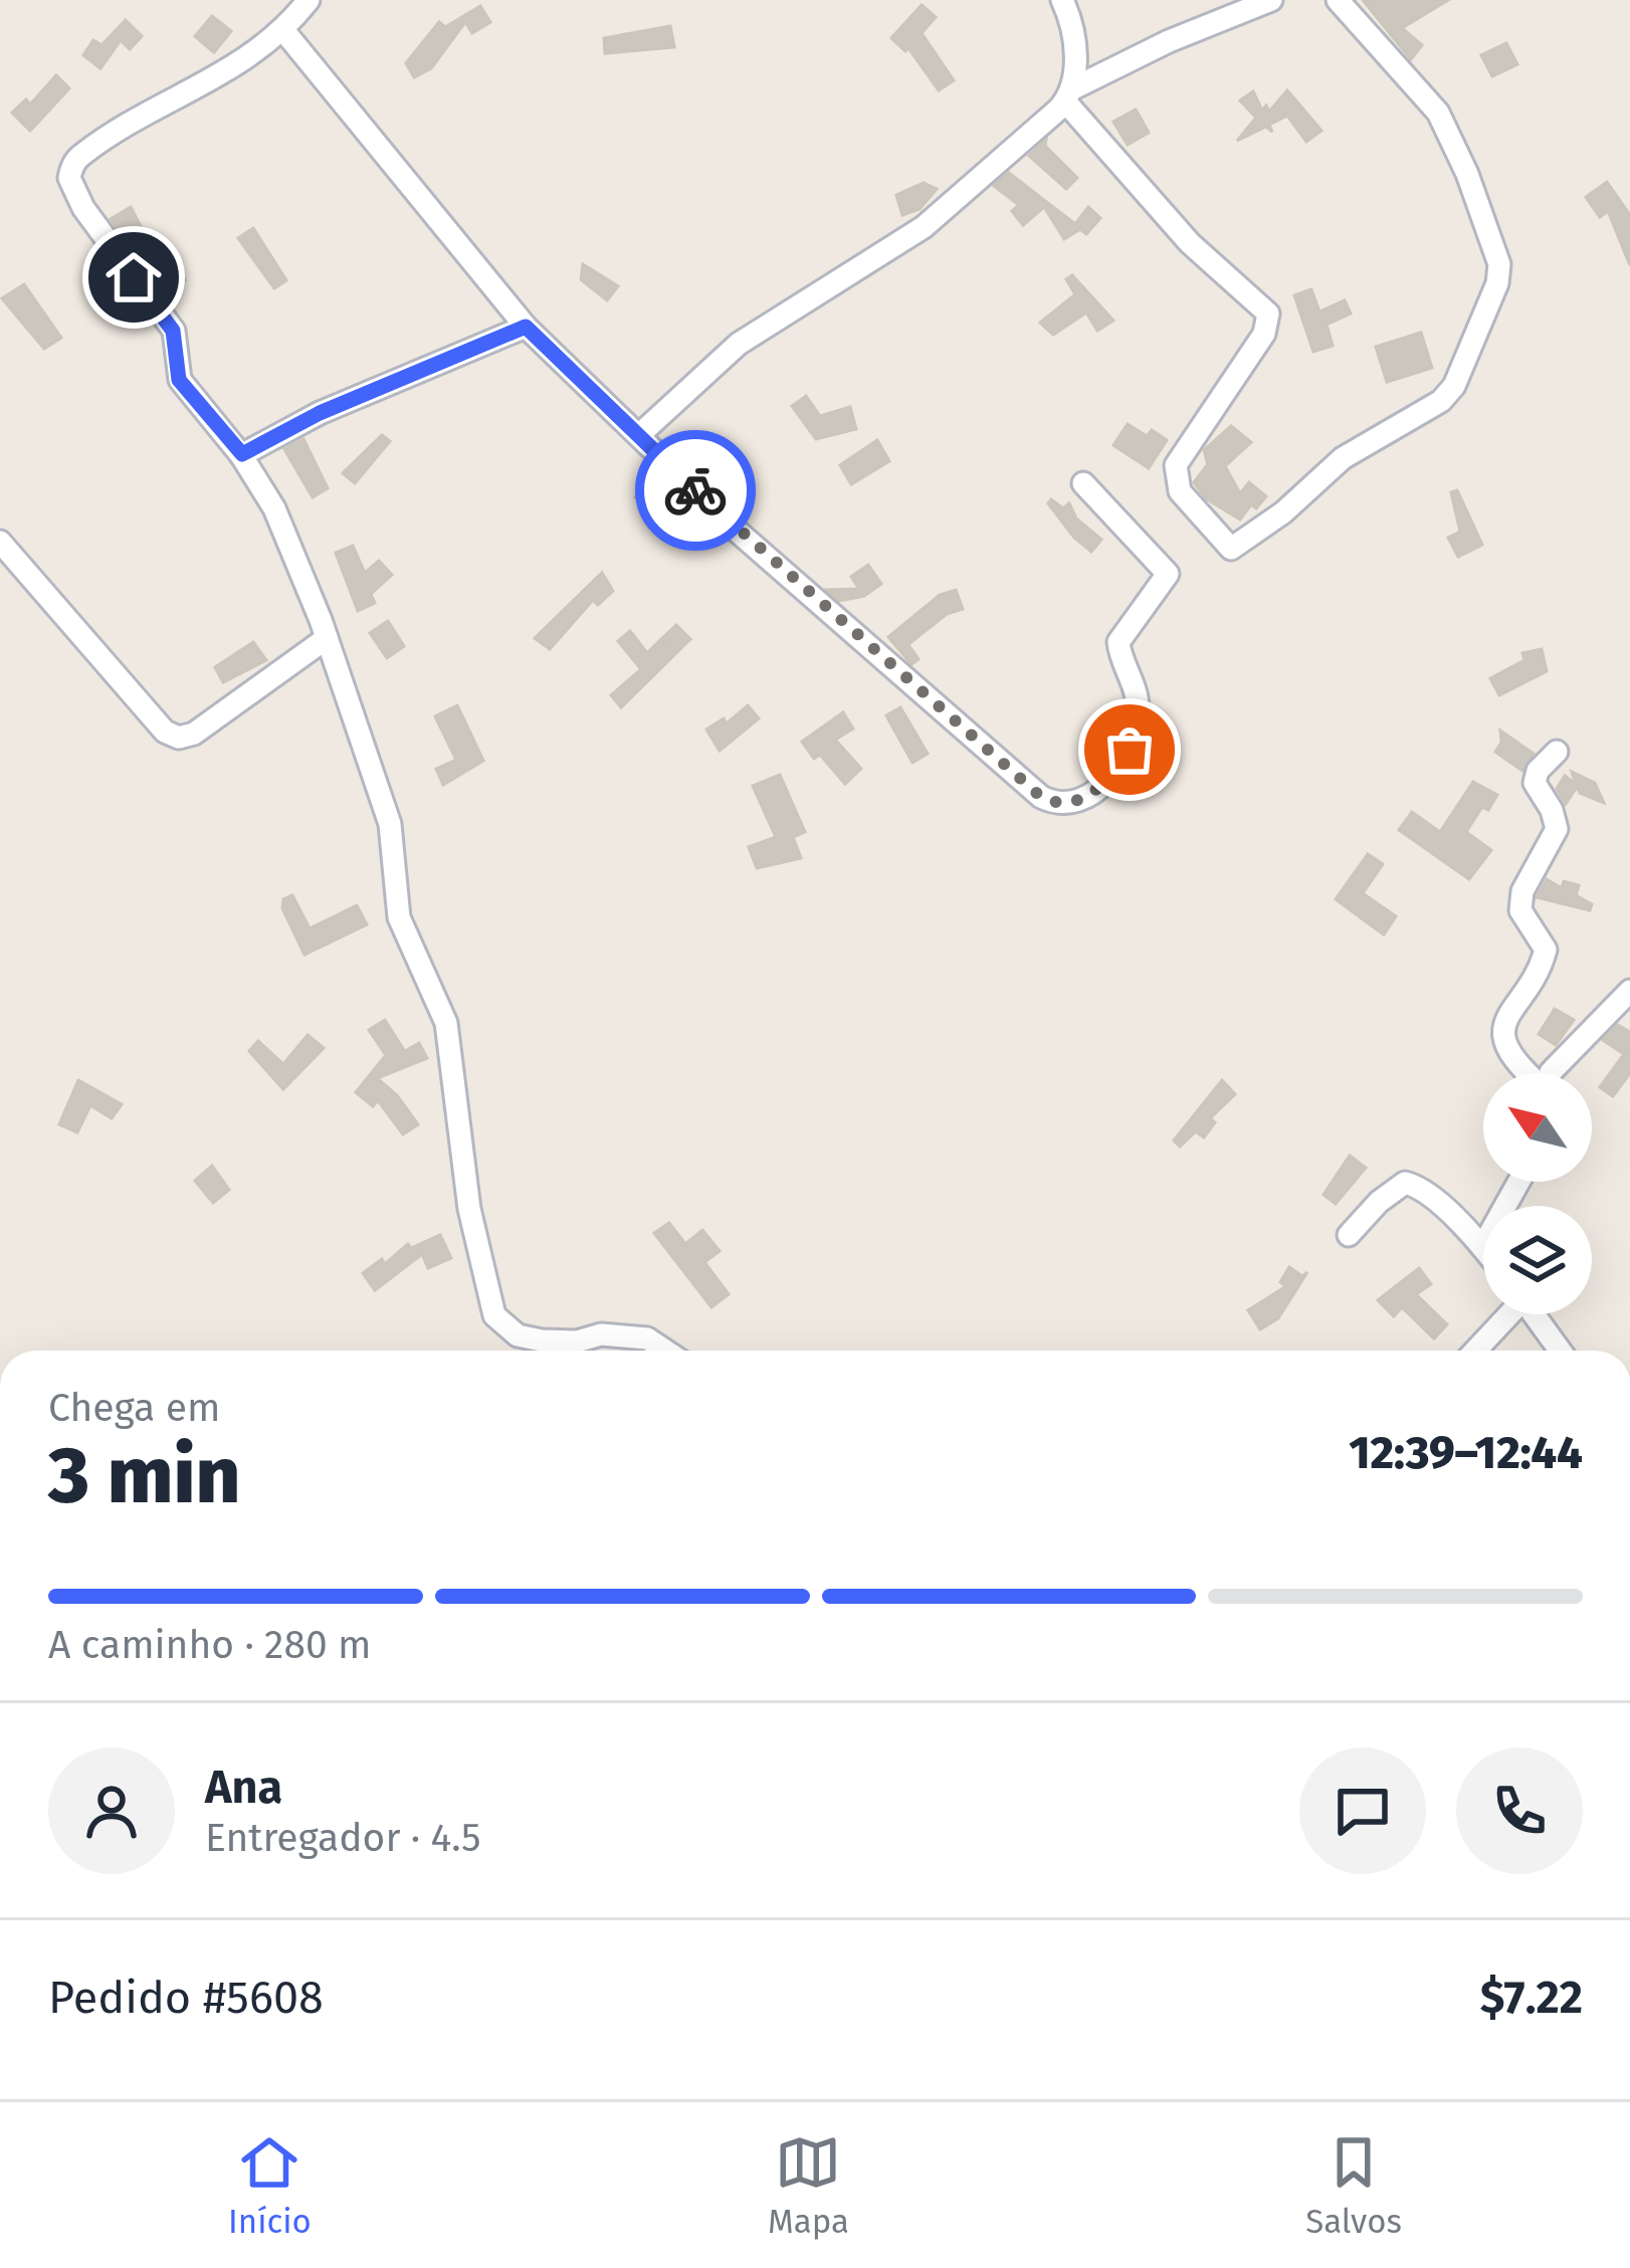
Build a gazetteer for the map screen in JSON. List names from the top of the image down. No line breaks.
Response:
{"north":"top left","page":{"heading":["3 min","Chega em","12:39–12:44"],"panel":["Ana","Entregador · 4.5","Pedido #5608","$7.22"],"bar":"A caminho · 280 m","tabs":["Início","Mapa","Salvos"]}}
